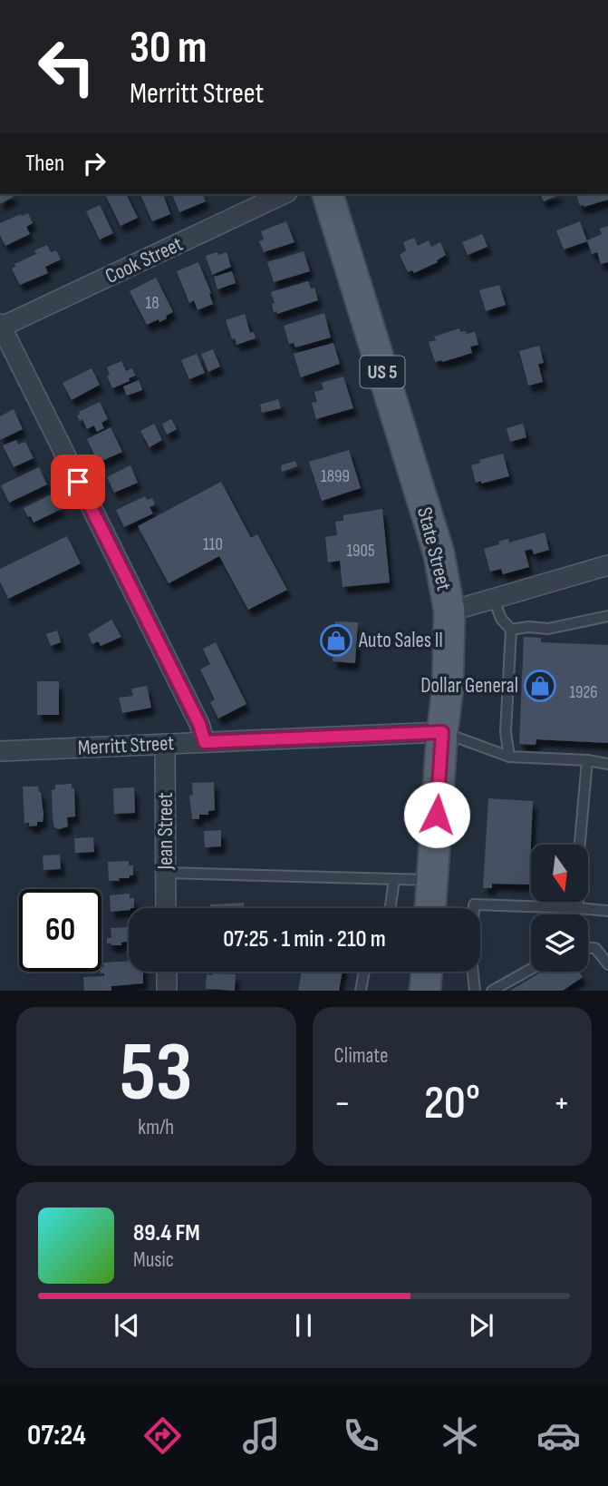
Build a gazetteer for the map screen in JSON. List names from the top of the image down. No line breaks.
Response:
{"streets":{"main road":["US 5","State Street"],"street":["Cook Street","Merritt Street","Jean Street"]},"crossings":[["State Street","Merritt Street"],["Merritt Street","Jean Street"]],"places":{"shop":["Auto Sales II","Dollar General"]},"house_numbers":["18","1899","110","1905","1926"],"north":"bottom","page":{"turn":["30 m","Merritt Street"],"then":"Then","limit":"60","trip":"07:25 · 1 min · 210 m","tile":[["53","km/h"],"Climate"],"heat":["−","20°","+"],"song":["89.4 FM","Music"],"tabs":"07:24"}}
